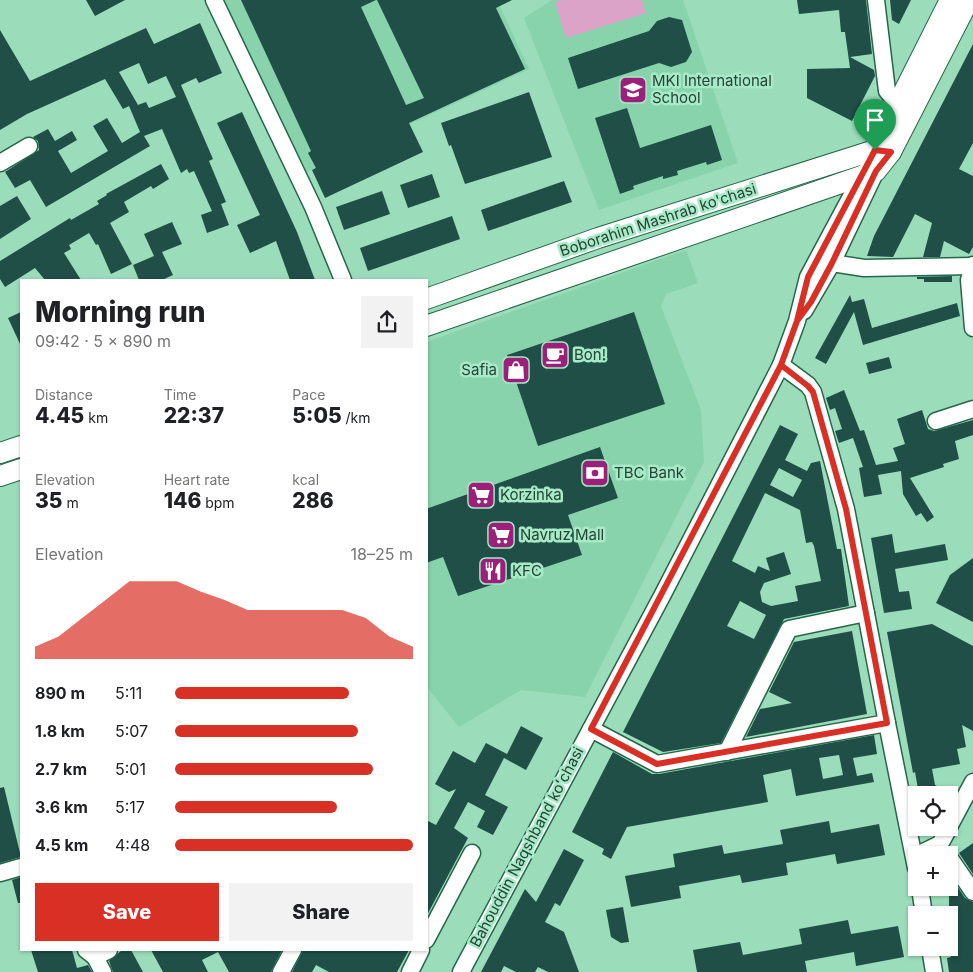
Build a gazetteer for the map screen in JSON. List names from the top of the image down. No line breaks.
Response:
{"streets":{"main road":["Boborahim Mashrab ko'chasi"],"street":["Bahouddin Naqshband koʻchasi"]},"places":{"school or university":["MKI International School"],"cafe":["Bon!"],"shop":["Safia"],"bank":["TBC Bank"],"supermarket":["Korzinka","Navruz Mall"],"restaurant":["KFC"]},"page":{"heading":["Morning run","09:42 · 5 × 890 m"],"stats":[["Distance","4.45 km"],["Time","22:37"],["Pace","5:05 /km"],["Elevation","35 m"],["Heart rate","146 bpm"],["kcal","286"]],"chart":["Elevation","18–25 m"],"list":[{"name":"890 m","note":"5:11"},{"name":"1.8 km","note":"5:07"},{"name":"2.7 km","note":"5:01"},{"name":"3.6 km","note":"5:17"},{"name":"4.5 km","note":"4:48"}],"map_buttons":["+","−"],"buttons":["Save","Share"]}}
